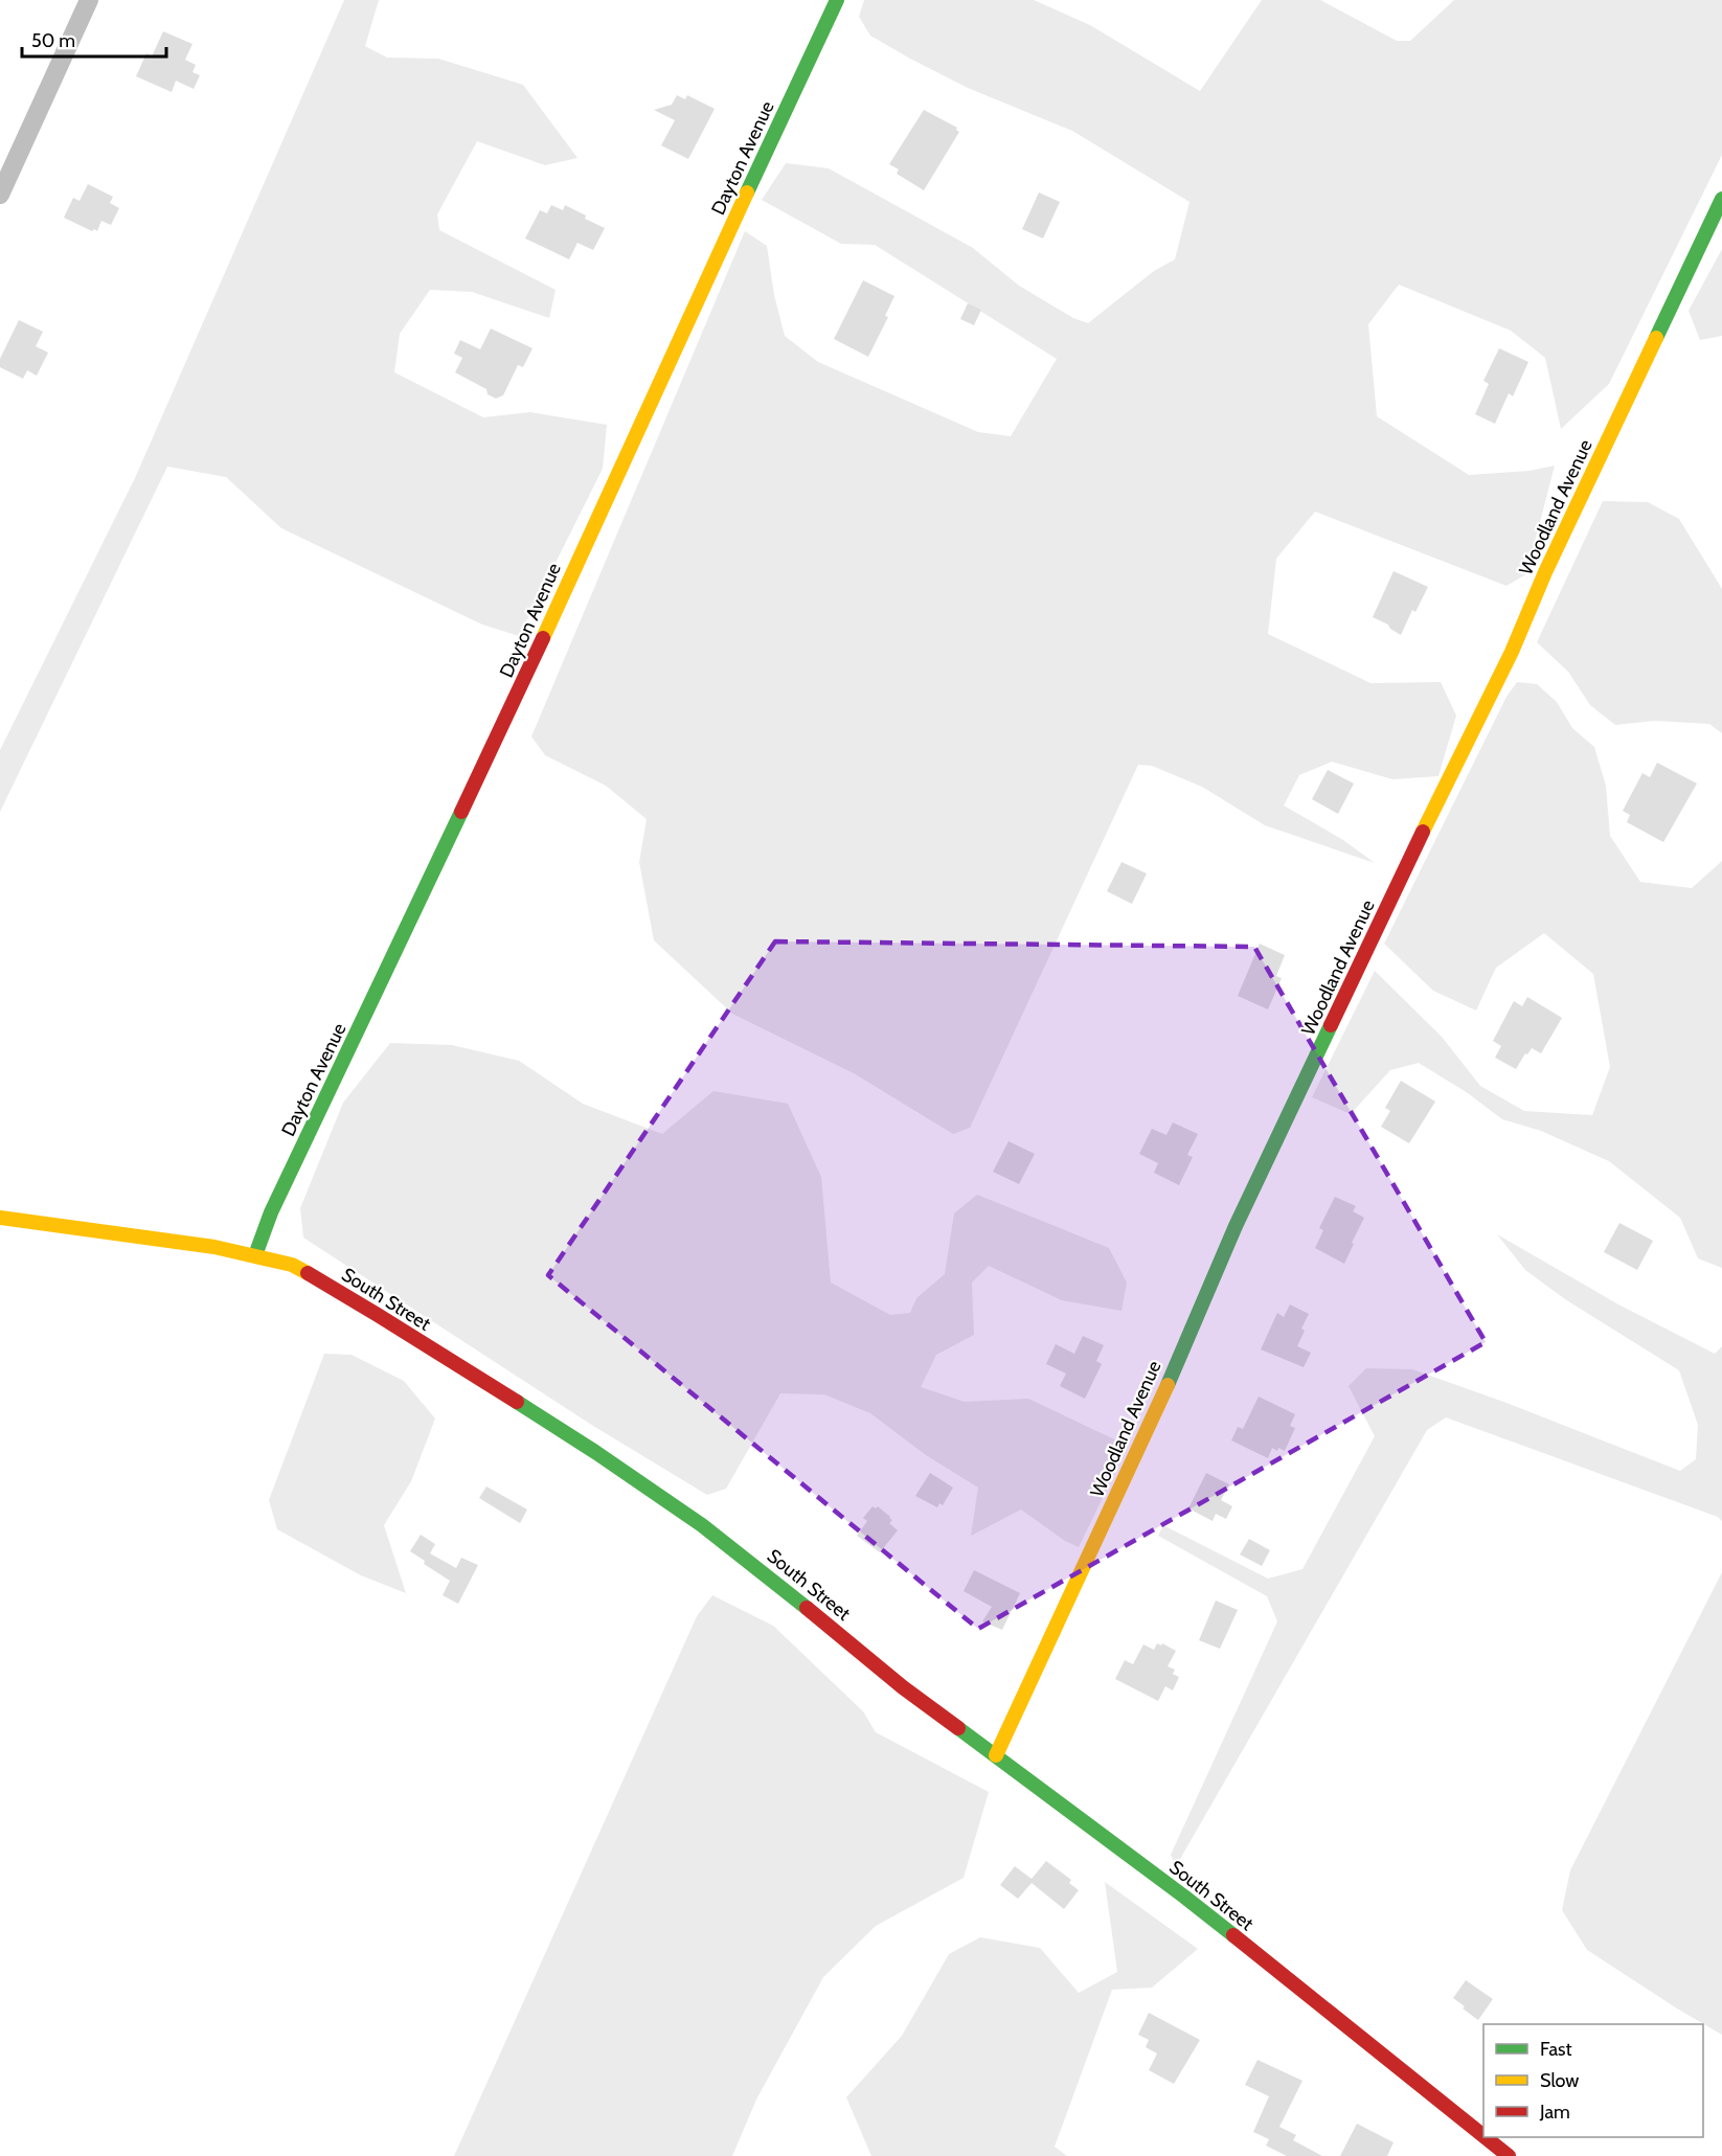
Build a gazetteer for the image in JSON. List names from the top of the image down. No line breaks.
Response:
{"streets":{"street":["Dayton Avenue","Woodland Avenue","South Street"]},"crossings":[["Dayton Avenue","South Street"],["Woodland Avenue","South Street"]],"legend":["Fast","Slow","Jam"],"scale_bar":"50 m"}
